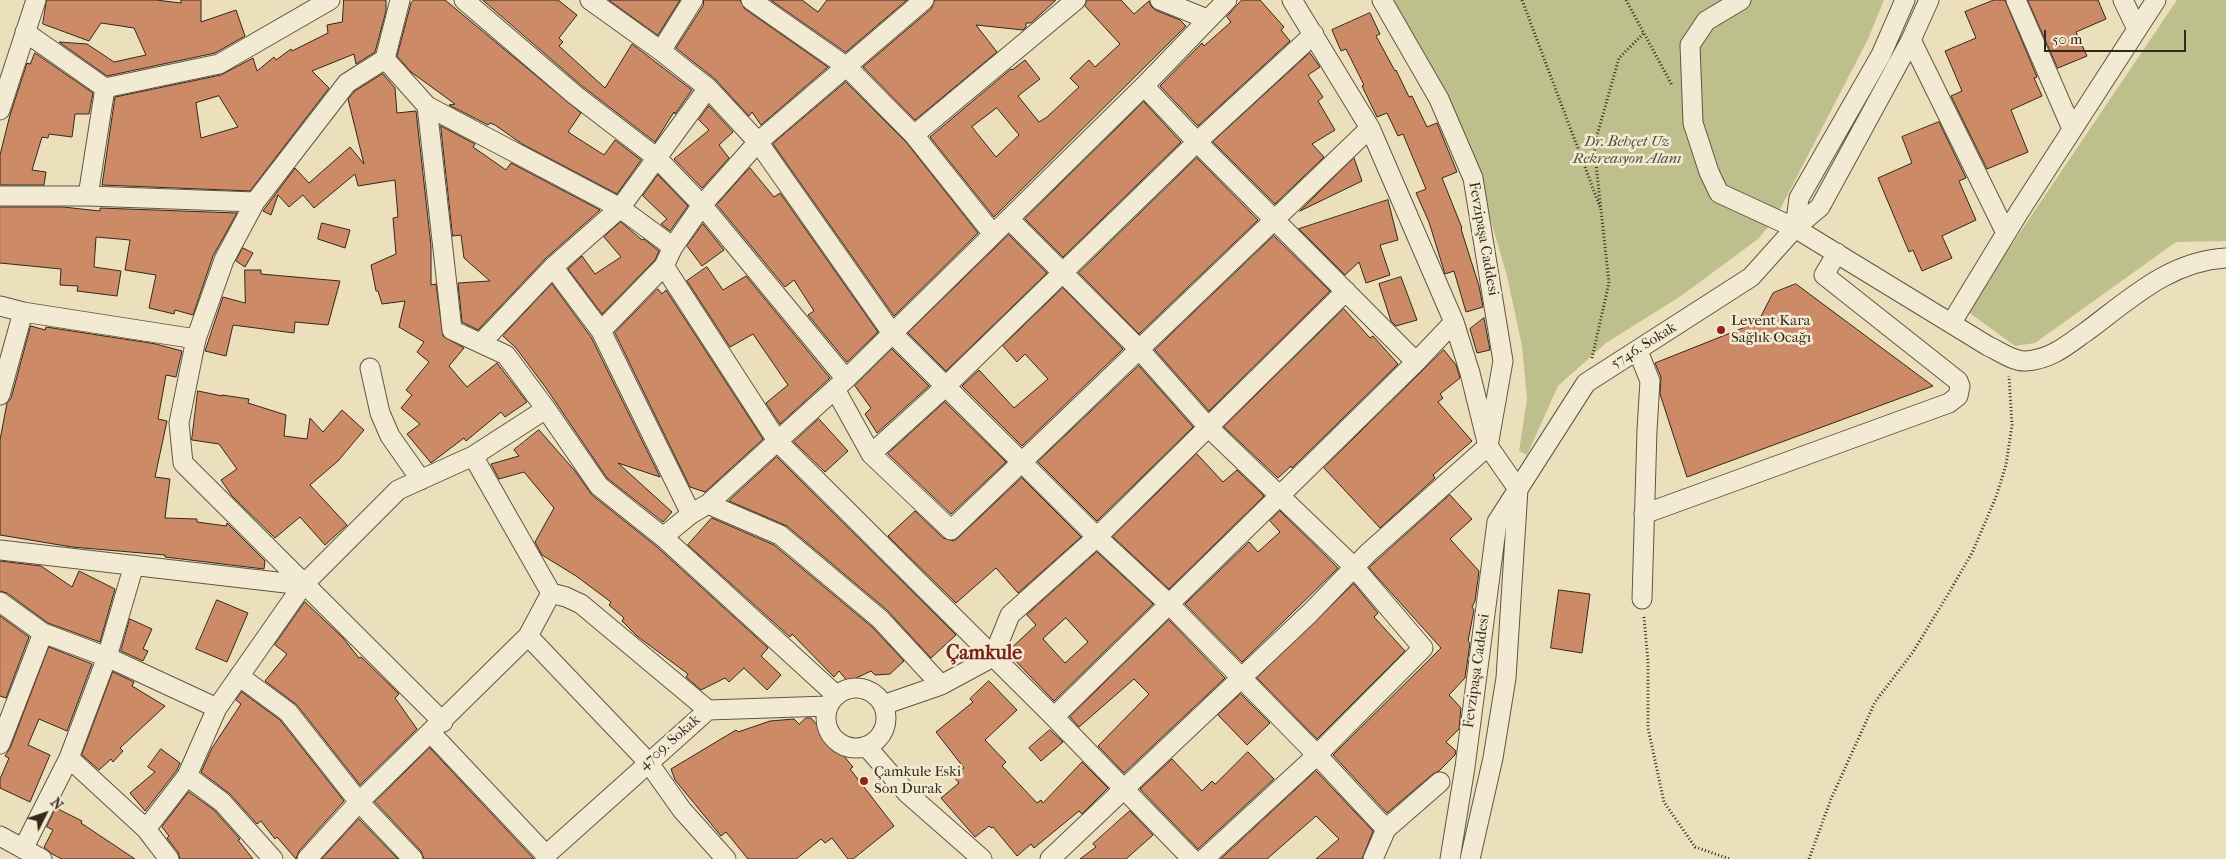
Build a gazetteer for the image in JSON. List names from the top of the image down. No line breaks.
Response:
{"streets":{"street":["Fevzipaşa Caddesi","5746. Sokak","4709. Sokak"]},"crossings":[["Fevzipaşa Caddesi","5746. Sokak"]],"districts":["Çamkule"],"parks":["Dr. Behçet Uz Rekreasyon Alanı"],"places":["Levent Kara Sağlık Ocağı","Çamkule Eski Son Durak"],"scale_bar":"50 m","north":"top right"}
